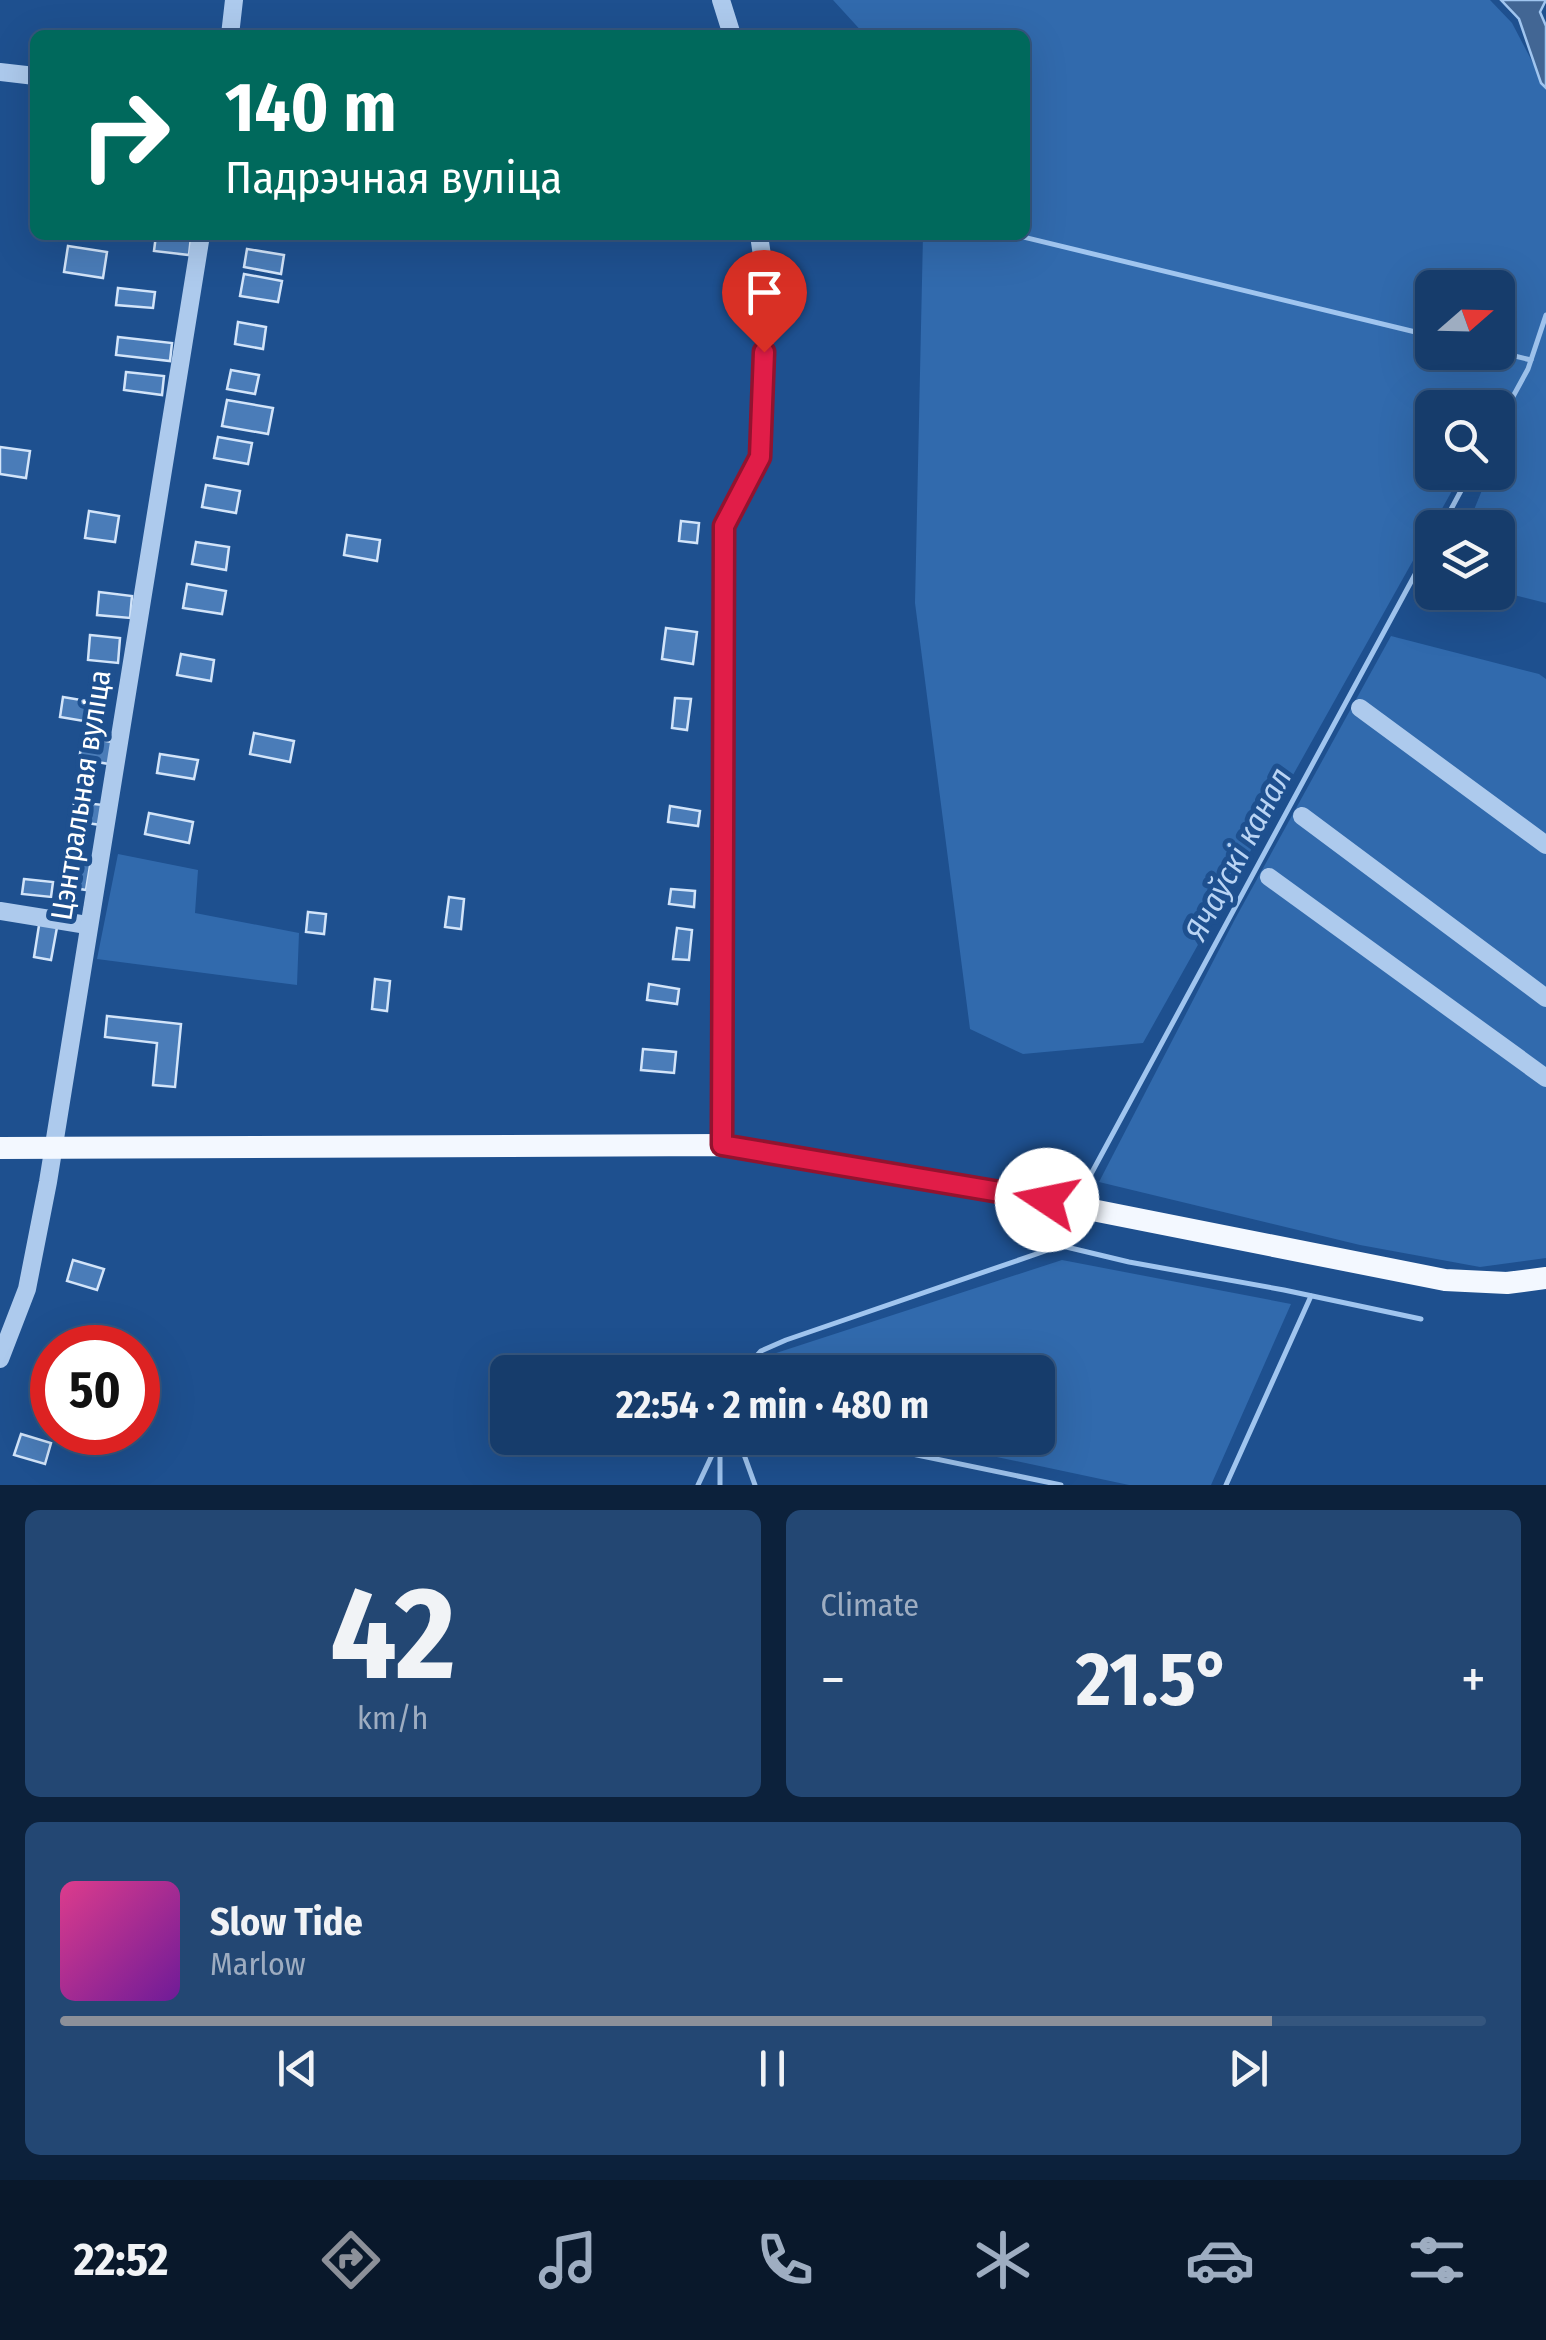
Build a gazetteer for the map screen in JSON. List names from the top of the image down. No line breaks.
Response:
{"streets":{"street":["Цэнтральная вуліца"]},"water":["Ячаўскі канал"],"north":"right","page":{"turn":["140 m","Падрэчная вуліца"],"limit":"50","trip":"22:54 · 2 min · 480 m","tile":[["42","km/h"],"Climate"],"heat":["−","21.5°","+"],"song":["Slow Tide","Marlow"],"tabs":"22:52"}}
